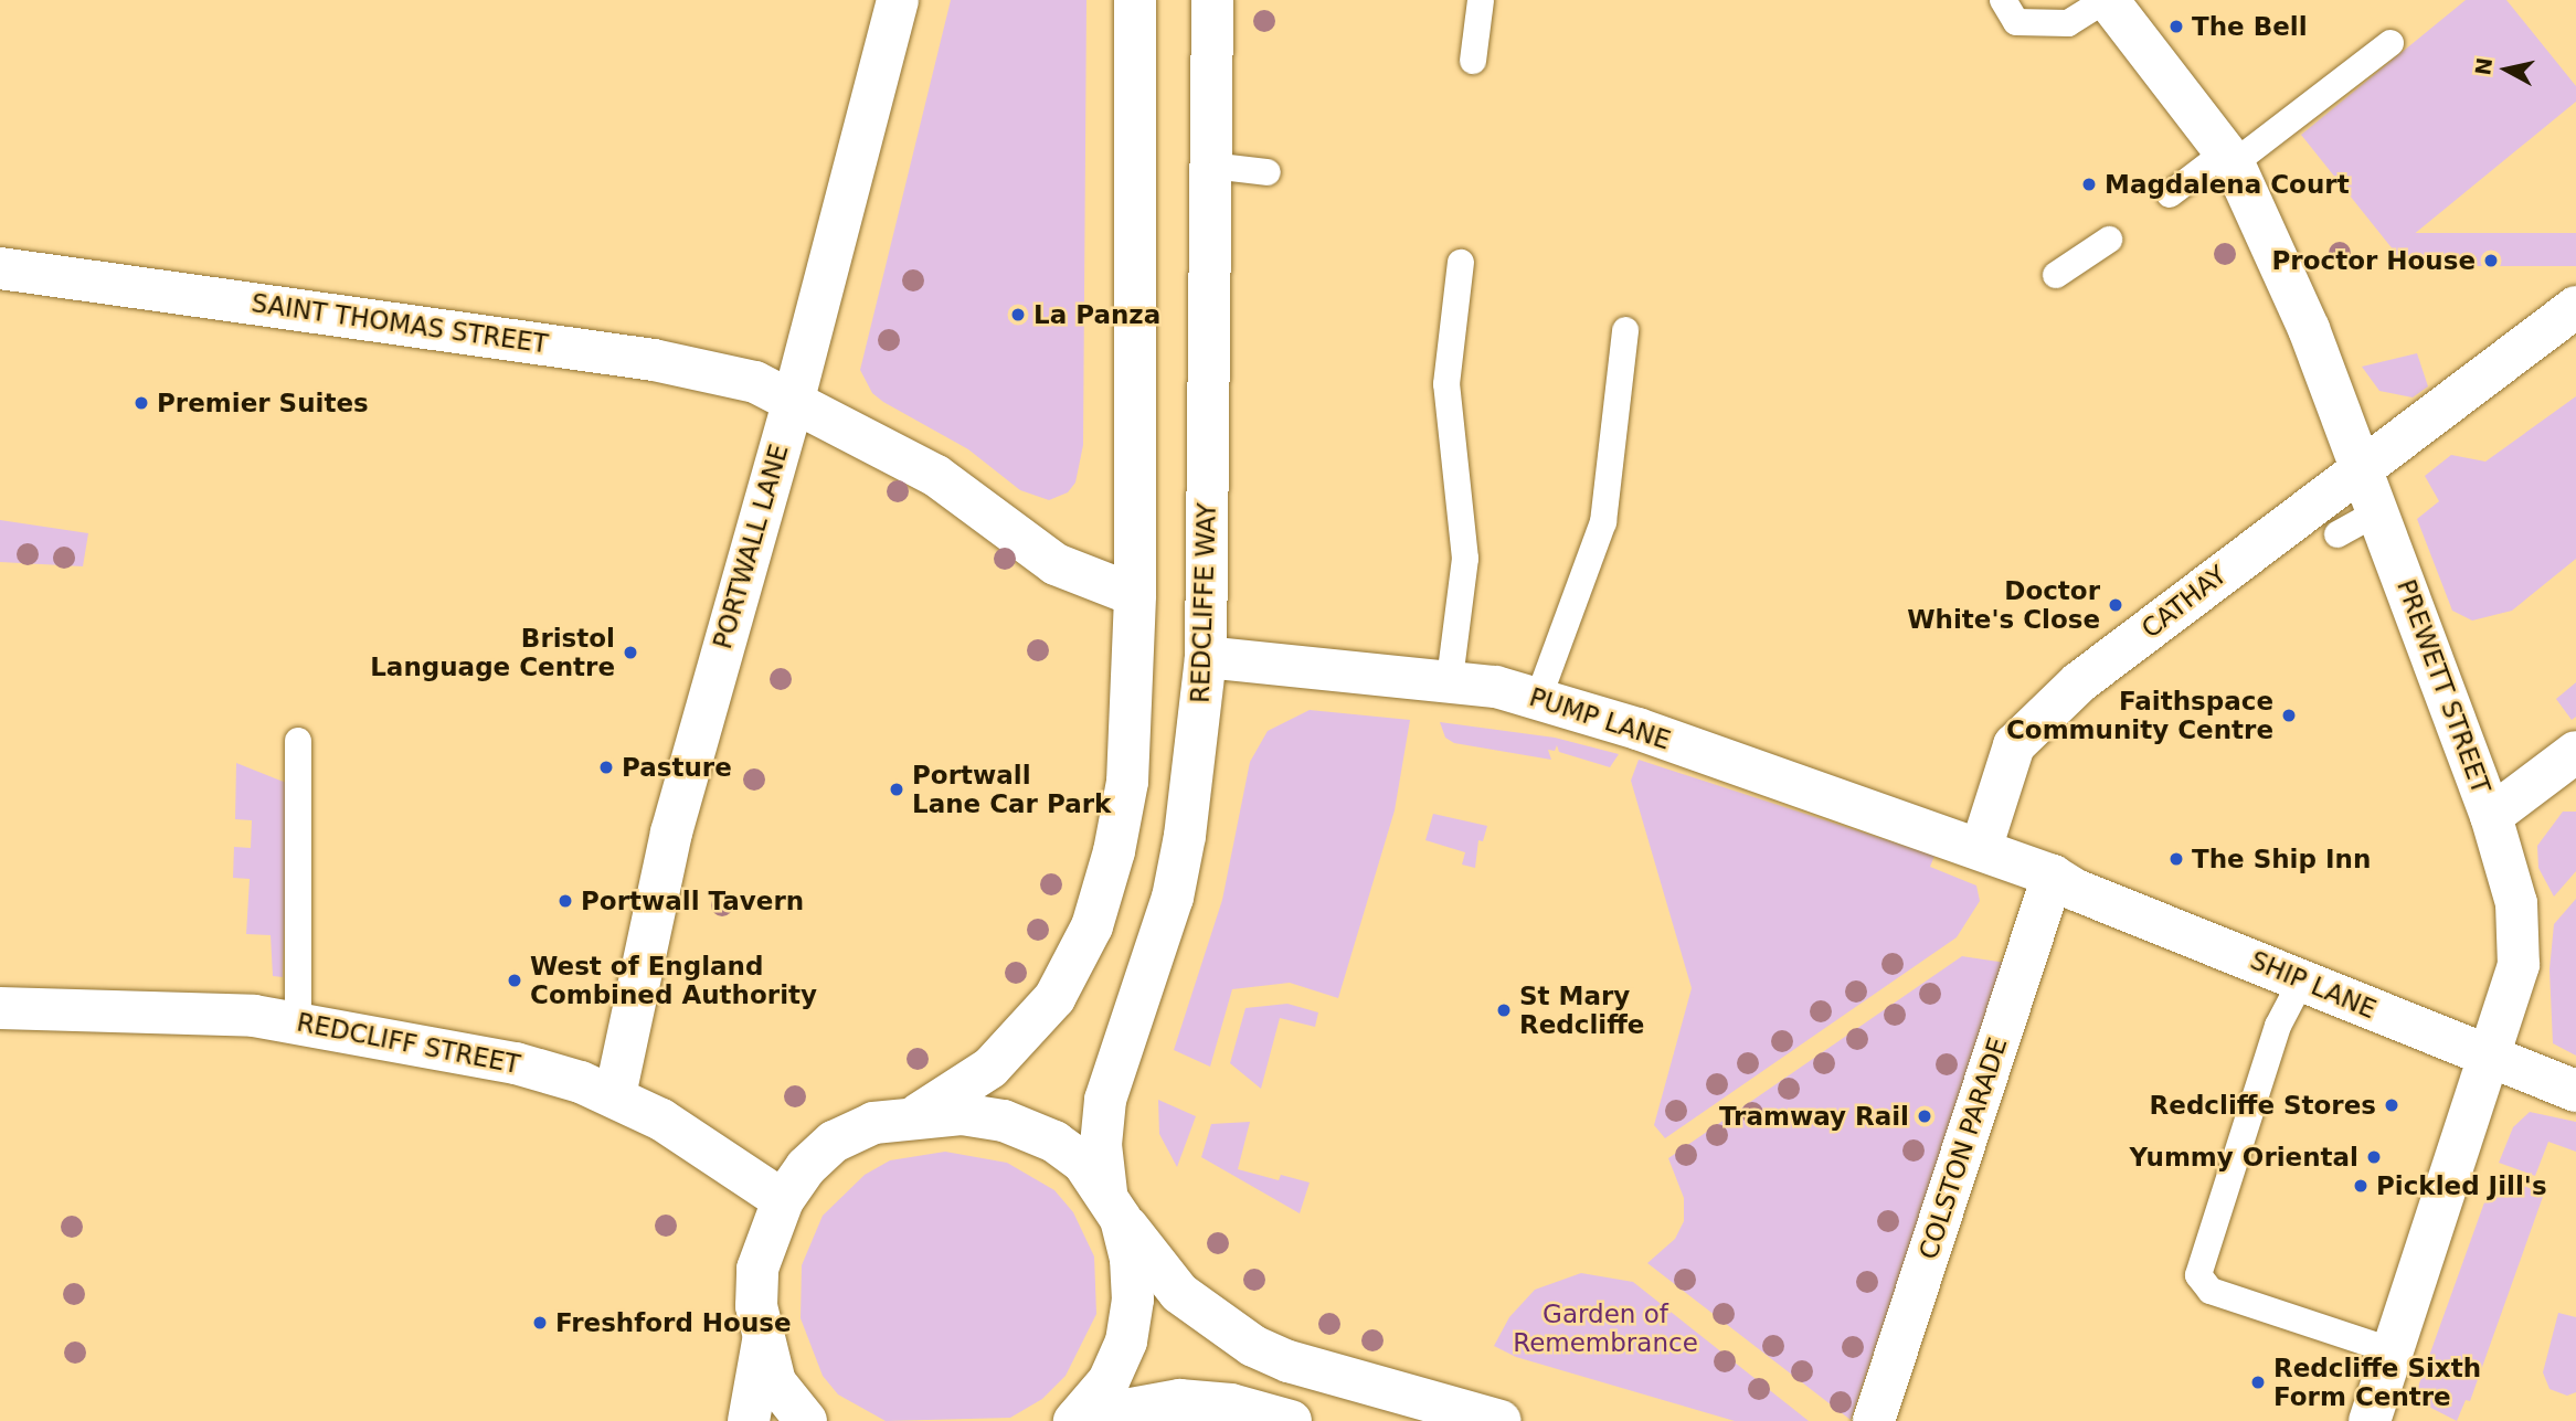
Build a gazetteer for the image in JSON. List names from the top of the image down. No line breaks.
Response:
{"streets":{"street":["SAINT THOMAS STREET","PORTWALL LANE","CATHAY","REDCLIFFE WAY","PREWETT STREET","PUMP LANE","SHIP LANE","REDCLIFF STREET","COLSTON PARADE"]},"crossings":[["SAINT THOMAS STREET","PORTWALL LANE"],["PORTWALL LANE","REDCLIFF STREET"],["CATHAY","PREWETT STREET"],["CATHAY","PUMP LANE"],["REDCLIFFE WAY","PUMP LANE"],["PREWETT STREET","SHIP LANE"],["PUMP LANE","SHIP LANE"],["PUMP LANE","COLSTON PARADE"],["SHIP LANE","COLSTON PARADE"]],"parks":["Garden of Remembrance"],"places":["The Bell","Magdalena Court","Proctor House","La Panza","Premier Suites","Doctor White's Close","Bristol Language Centre","Faithspace Community Centre","Pasture","Portwall Lane Car Park","The Ship Inn","Portwall Tavern","West of England Combined Authority","St Mary Redcliffe","Redcliffe Stores","Tramway Rail","Yummy Oriental","Pickled Jill's","Freshford House","Redcliffe Sixth Form Centre"],"north":"left"}
